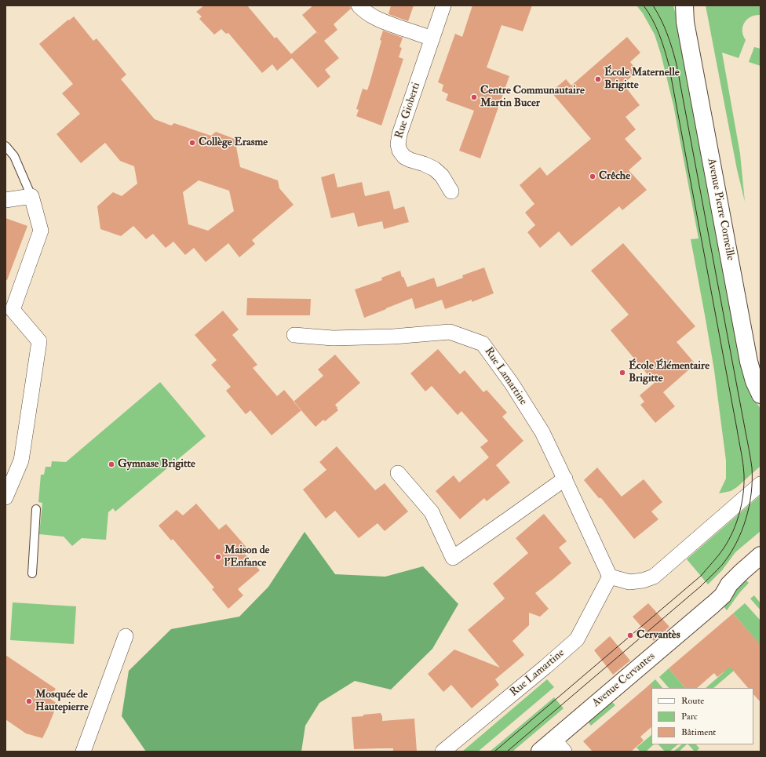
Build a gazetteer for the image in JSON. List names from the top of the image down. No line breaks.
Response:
{"streets":{"street":["Rue Gioberti","Avenue Pierre Corneille","Rue Lamartine","Avenue Cervantes"]},"places":["École Maternelle Brigitte","Centre Communautaire Martin Bucer","Collège Erasme","Crêche","École Élémentaire Brigitte","Gymnase Brigitte","Maison de l'Enfance","Cervantès","Mosquée de Hautepierre"],"legend":["Route","Parc","Bâtiment"]}
